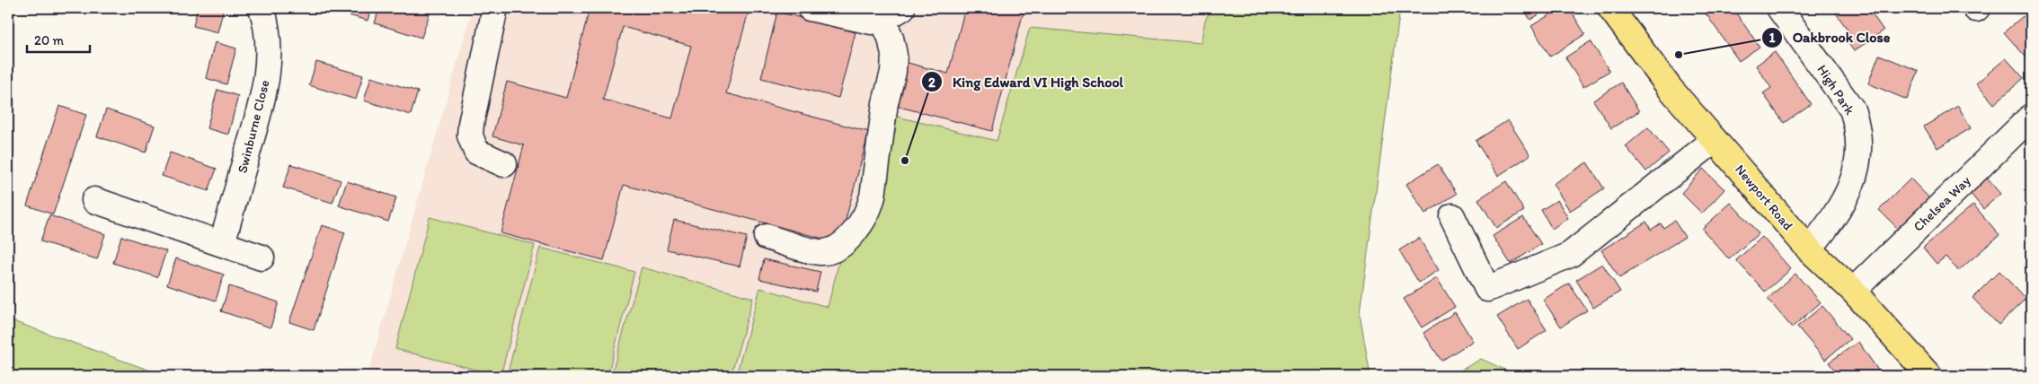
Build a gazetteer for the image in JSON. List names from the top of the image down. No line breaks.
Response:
{"streets":{"highway":["Newport Road"],"street":["High Park","Swinburne Close","Chelsea Way"]},"crossings":[["High Park","Newport Road"],["Newport Road","Chelsea Way"]],"places":["Oakbrook Close","King Edward VI High School"],"scale_bar":"20 m"}
